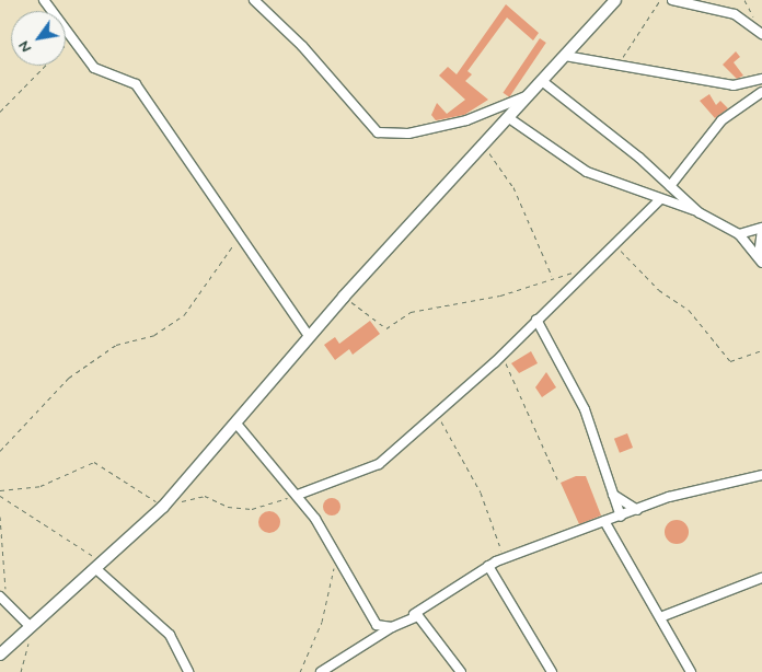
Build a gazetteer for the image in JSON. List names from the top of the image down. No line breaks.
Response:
{"north":"bottom left"}
